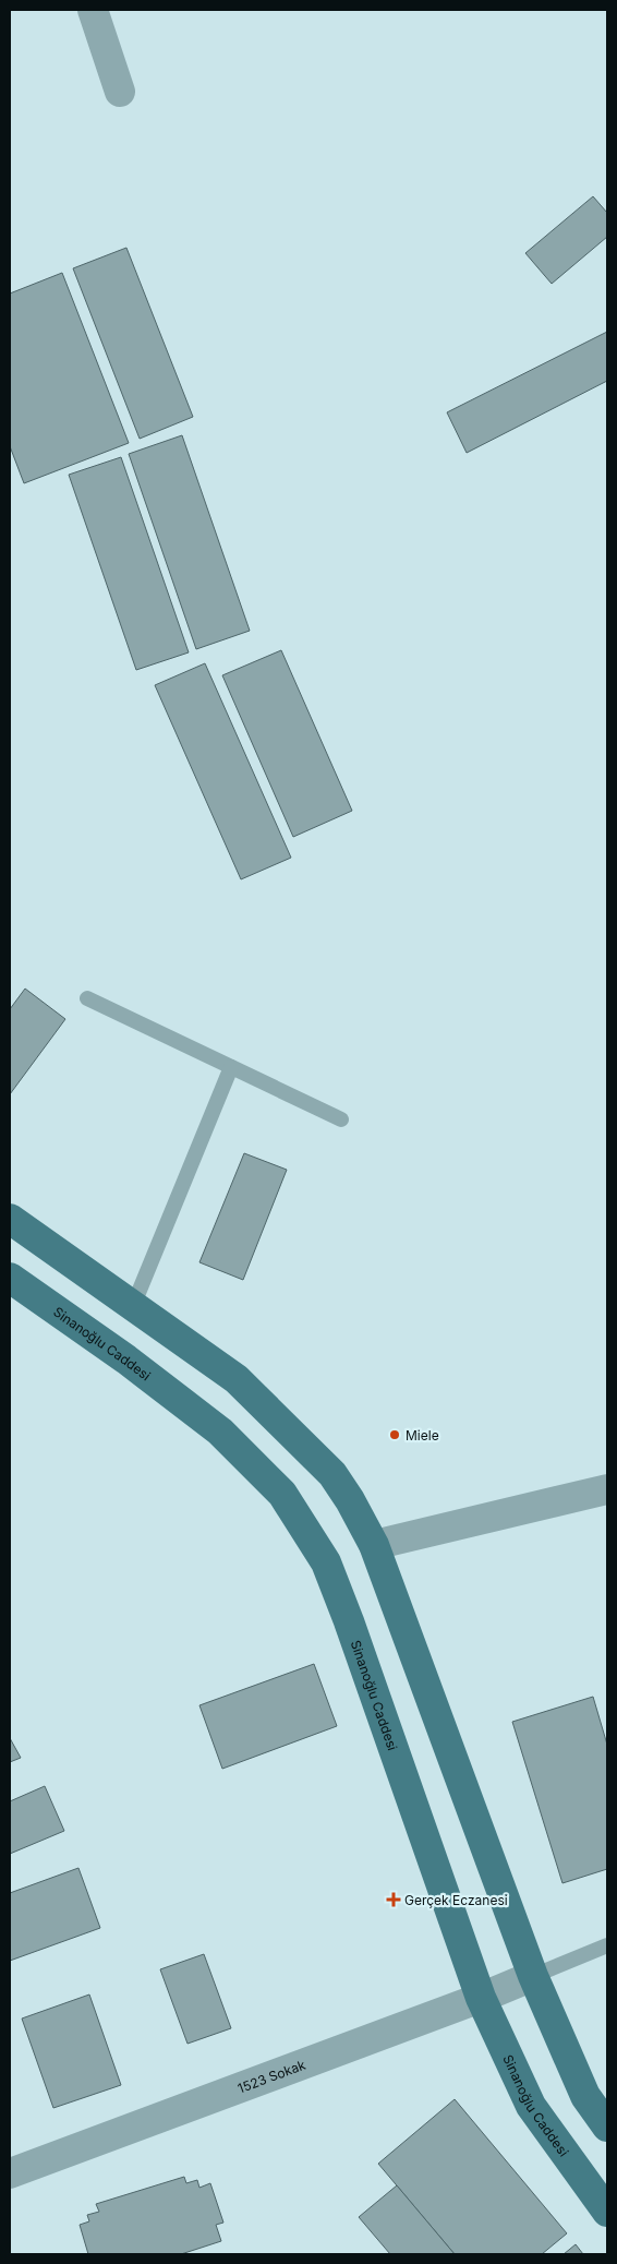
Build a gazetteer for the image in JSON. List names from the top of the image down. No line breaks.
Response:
{"streets":{"main road":["Si̇nanoğlu Caddesi"],"street":["1523 Sokak"]},"crossings":[["Si̇nanoğlu Caddesi","1523 Sokak"]],"places":{"other":["Miele"],"health":["Gerçek Eczanesi"]}}
